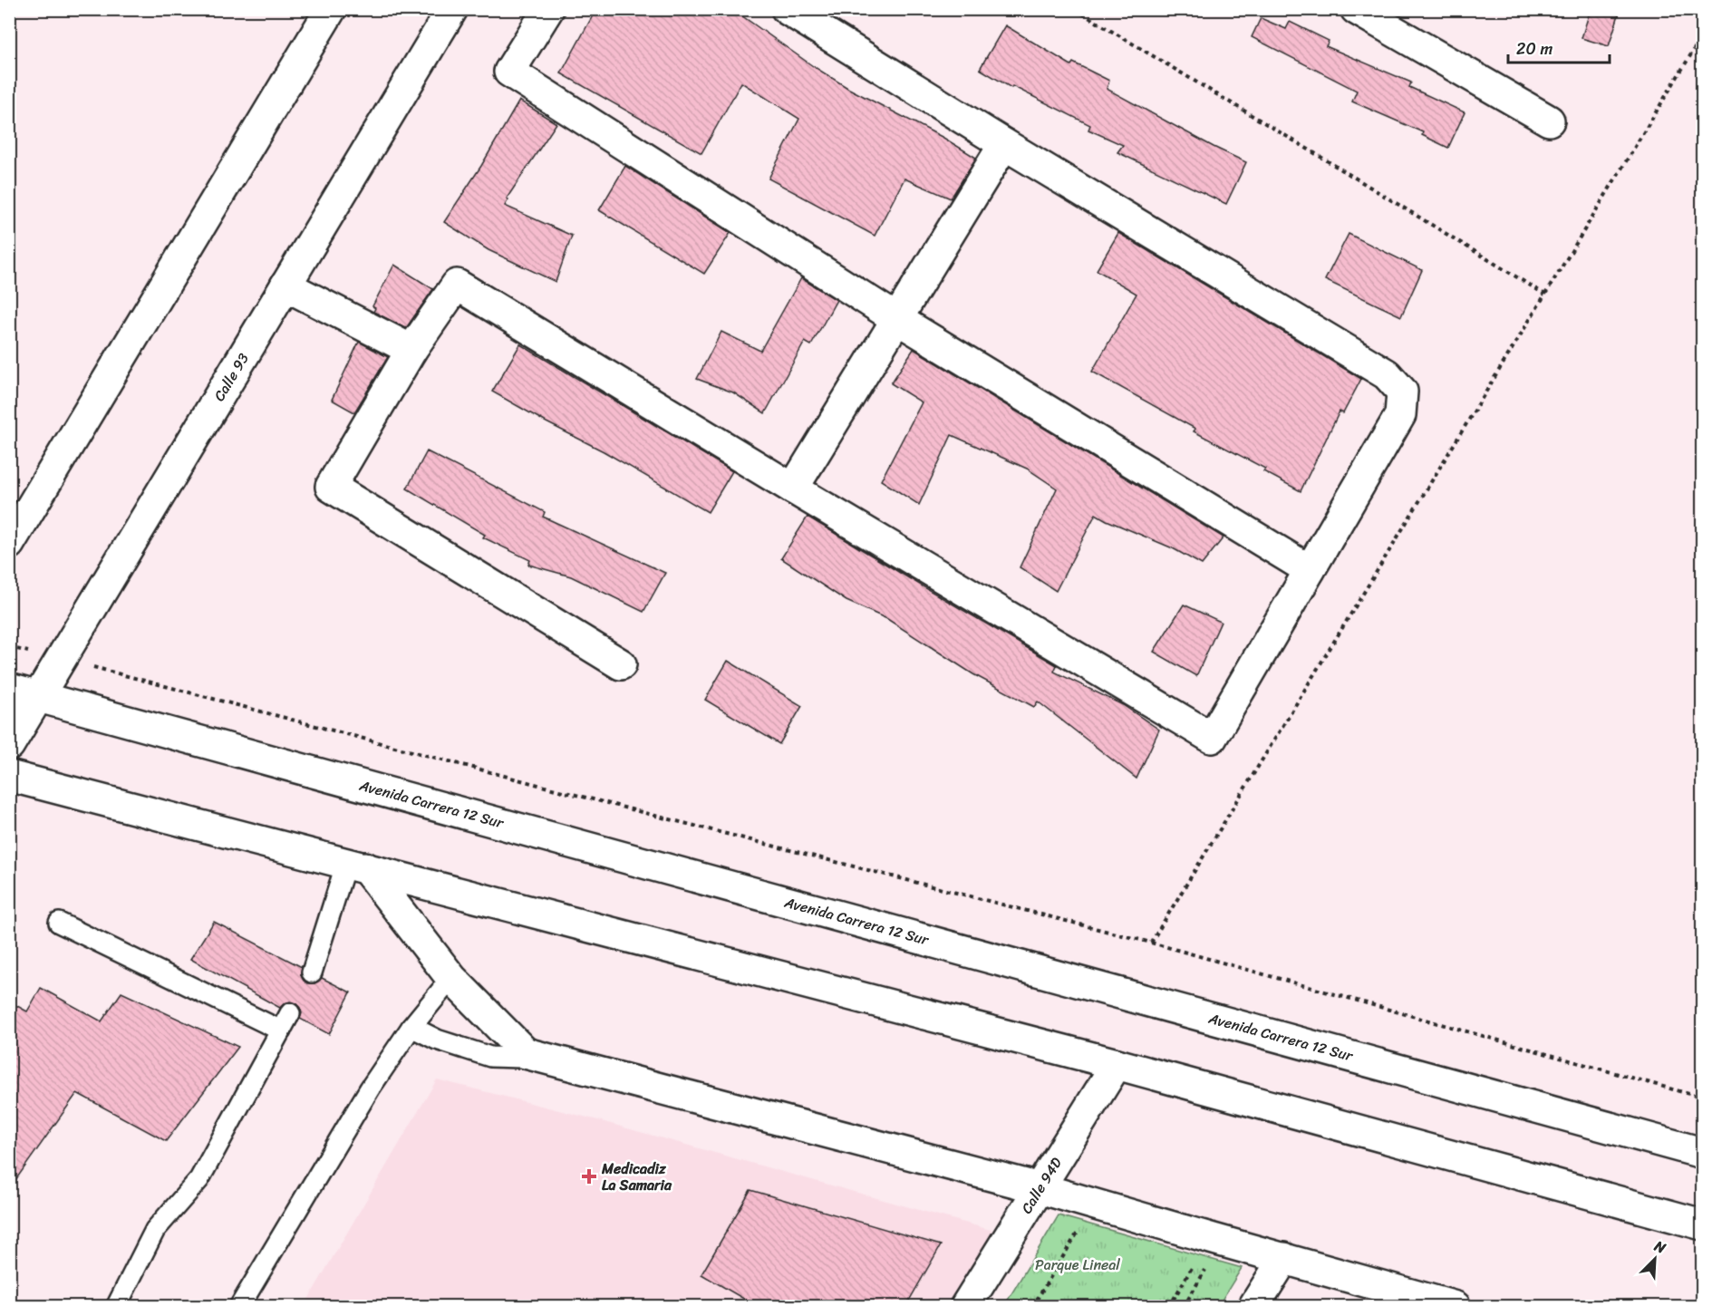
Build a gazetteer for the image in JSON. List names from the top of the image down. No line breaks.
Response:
{"streets":{"street":["Calle 93","Avenida Carrera 12 Sur","Calle 94D"]},"crossings":[["Calle 93","Avenida Carrera 12 Sur"]],"parks":["Parque Lineal"],"places":{"health":["Medicadiz La Samaria"]},"scale_bar":"20 m","north":"top right"}
